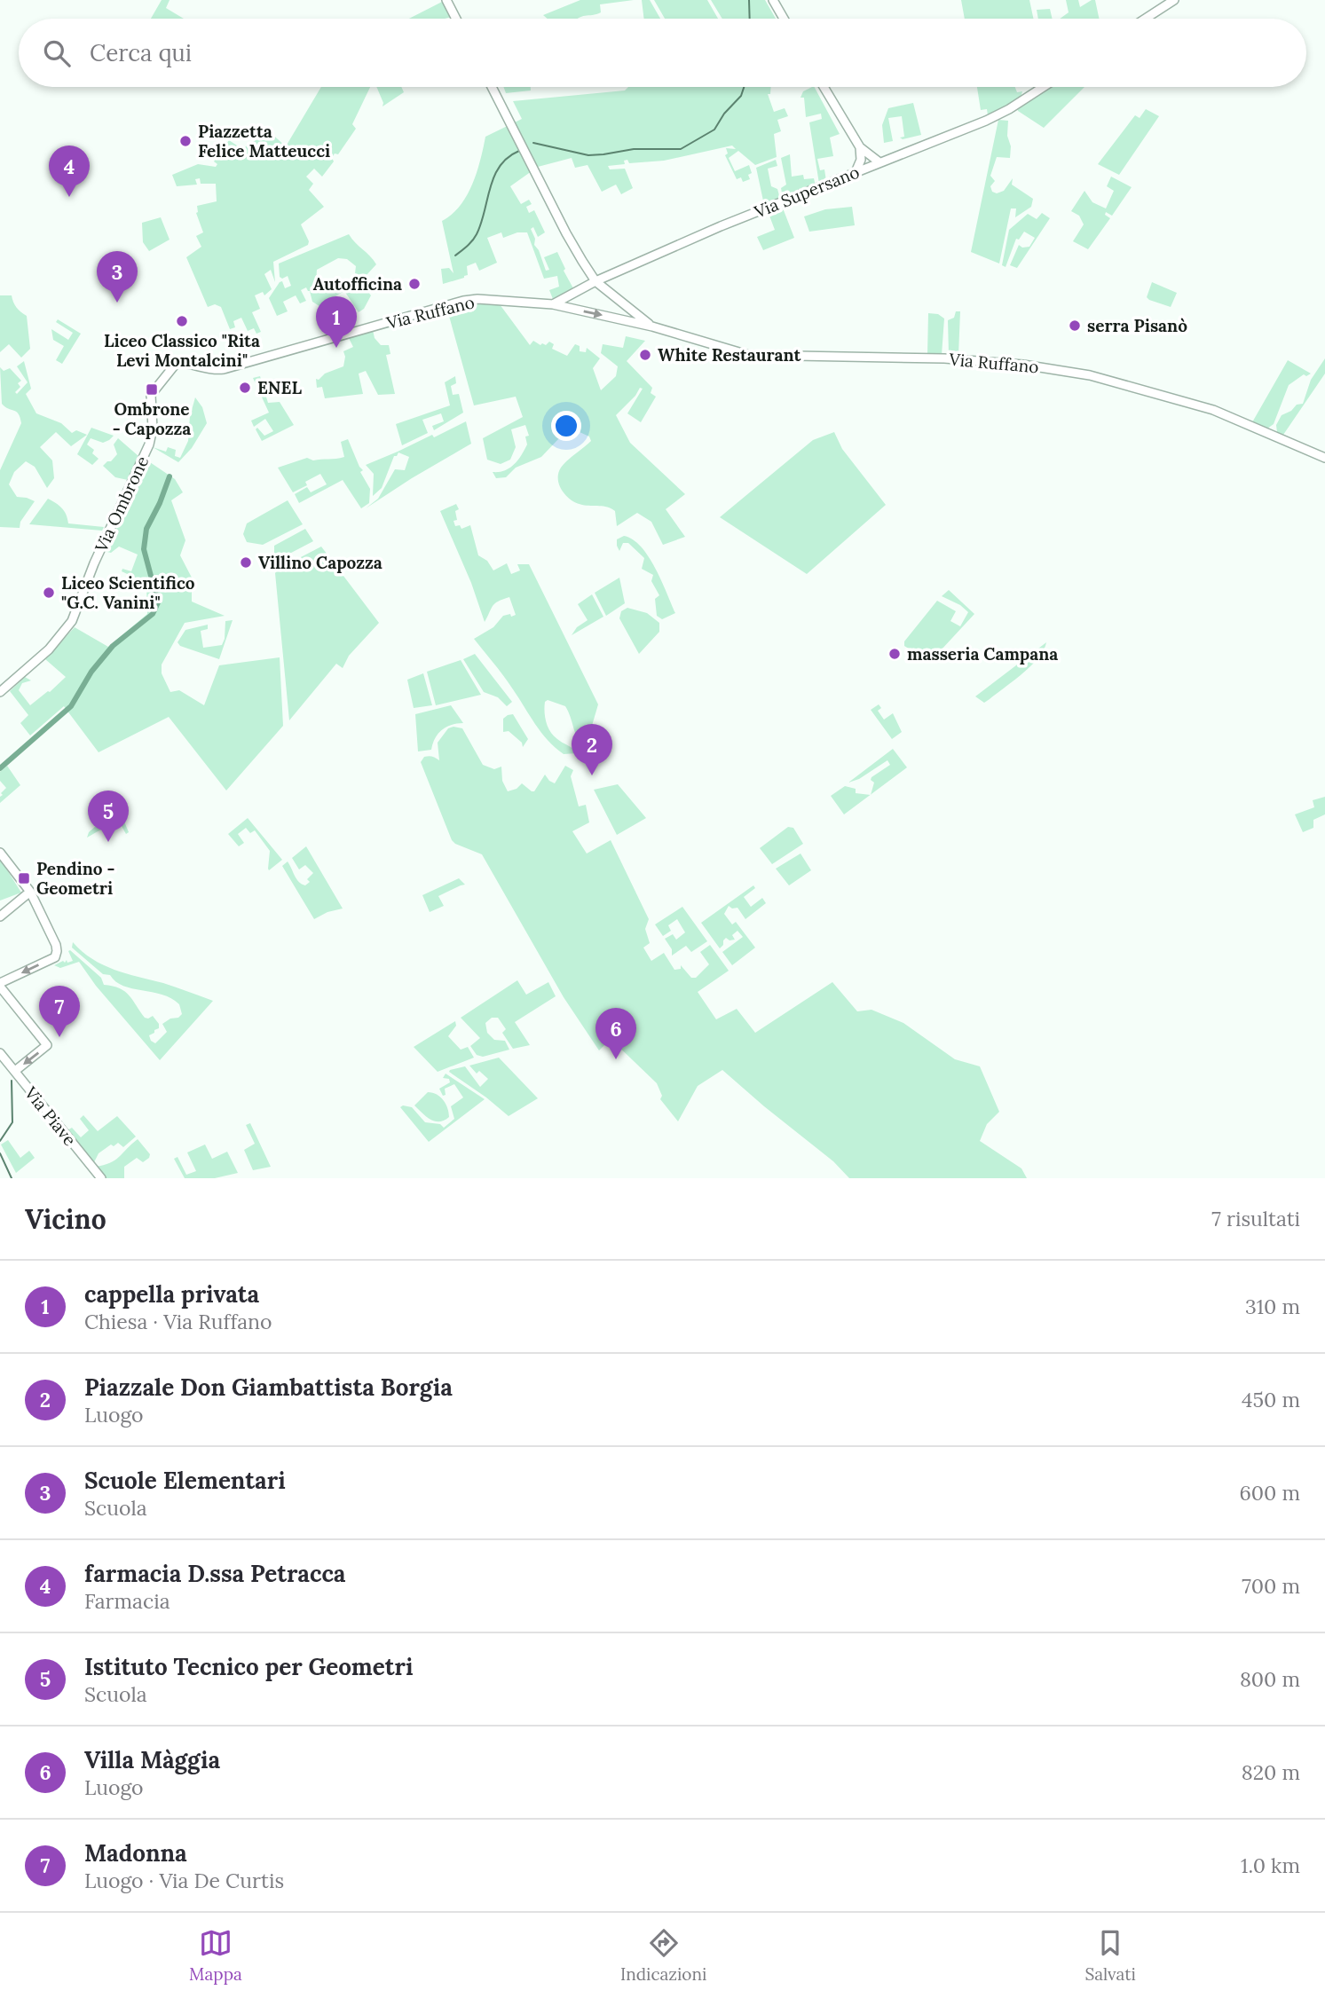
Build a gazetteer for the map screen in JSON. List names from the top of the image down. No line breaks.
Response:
{"streets":{"street":["Via Supersano","Via Ruffano","Via Ombrone","Via Piave"]},"crossings":[["Via Supersano","Via Ruffano"],["Via Ruffano","Via Ombrone"]],"places":{"other":["Piazzetta Felice Matteucci","Autofficina","Liceo Classico \"Rita Levi Montalcini\"","serra Pisanò","White Restaurant","ENEL","Villino Capozza","Liceo Scientifico \"G.C. Vanini\"","masseria Campana"],"transit":["Ombrone - Capozza","Pendino - Geometri"]},"page":{"search":"Cerca qui","pins":["4","3","1","2","5","7","6"],"heading":["Vicino","7 risultati"],"list":[{"mark":"1","name":"cappella privata","note":"Chiesa · Via Ruffano","value":"310 m"},{"mark":"2","name":"Piazzale Don Giambattista Borgia","note":"Luogo","value":"450 m"},{"mark":"3","name":"Scuole Elementari","note":"Scuola","value":"600 m"},{"mark":"4","name":"farmacia D.ssa Petracca","note":"Farmacia","value":"700 m"},{"mark":"5","name":"Istituto Tecnico per Geometri","note":"Scuola","value":"800 m"},{"mark":"6","name":"Villa Màggia","note":"Luogo","value":"820 m"},{"mark":"7","name":"Madonna","note":"Luogo · Via De Curtis","value":"1.0 km"}],"nav":["Mappa","Indicazioni","Salvati"]}}
